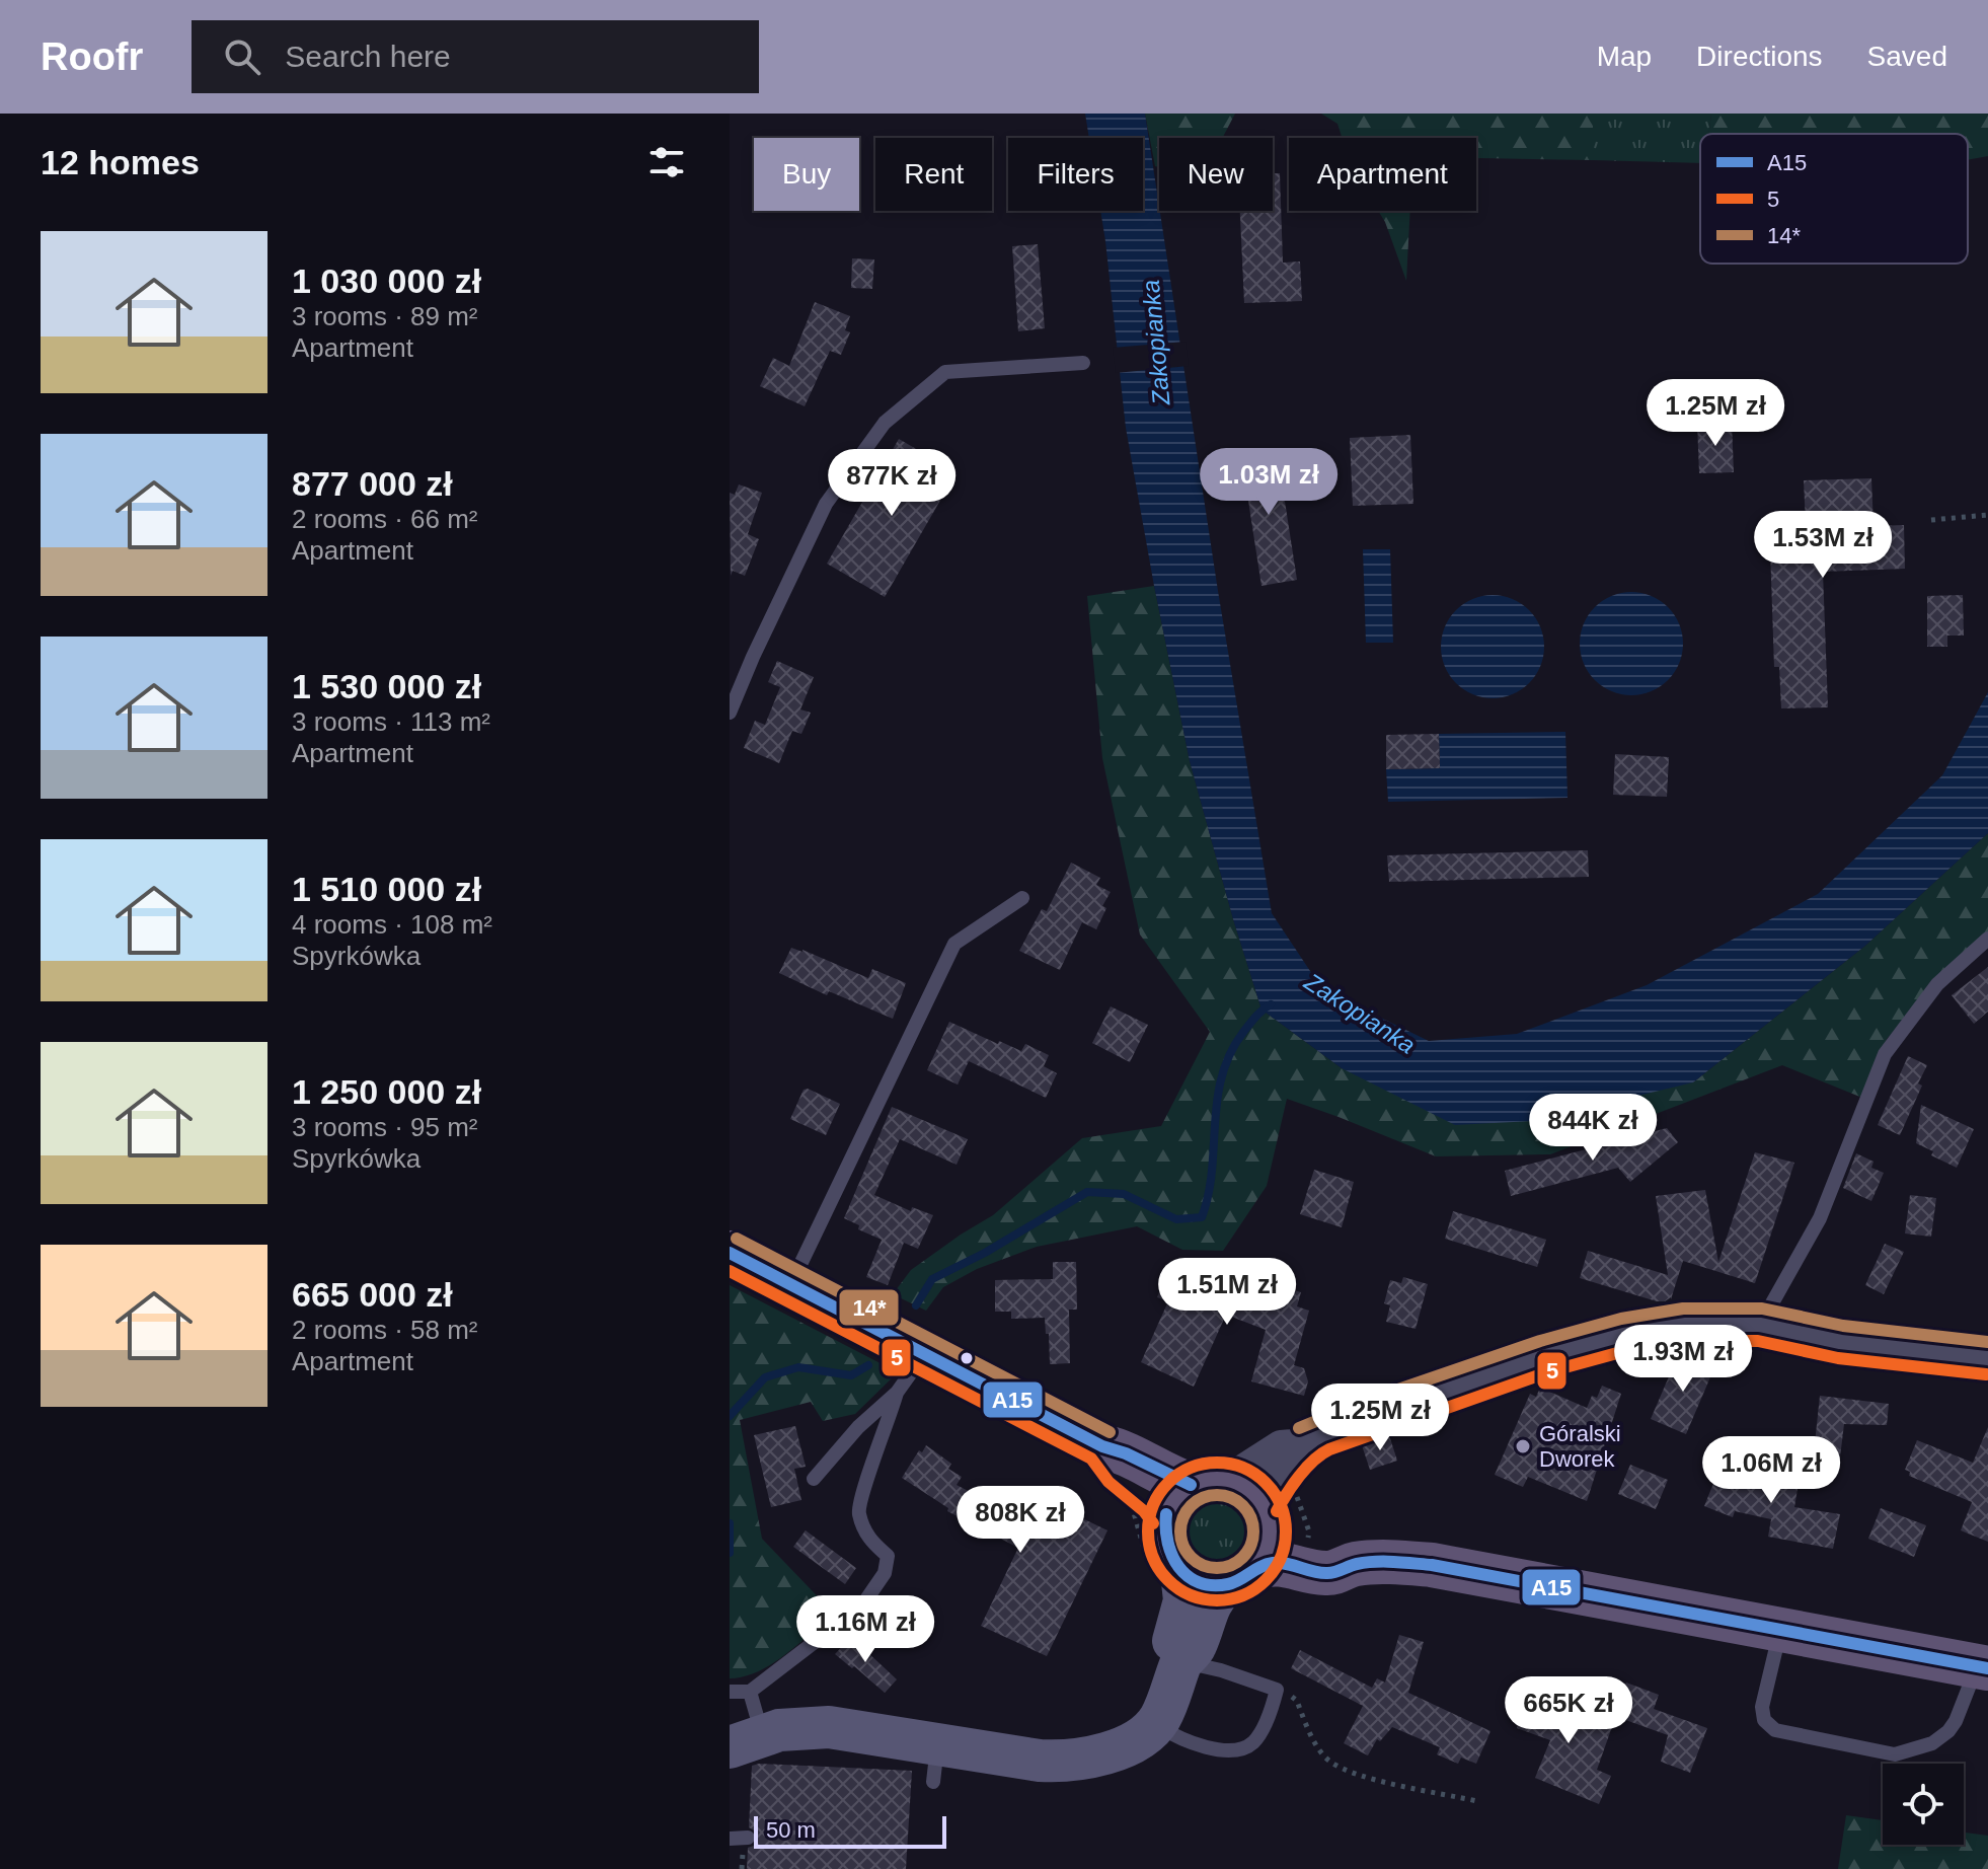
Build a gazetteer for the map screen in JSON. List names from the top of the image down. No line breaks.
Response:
{"water":["Zakopianka"],"places":["Góralski Dworek"],"lines":["transit line 14*","transit line A15","transit line 5"],"legend":["A15","5","14*"],"scale_bar":"50 m","page":{"header":"Roofr","search":"Search here","nav":["Map","Directions","Saved"],"heading":"12 homes","chip":["Buy","Rent","Filters","New","Apartment"],"list":[{"name":"1 030 000 zł","note":"3 rooms · 89 m² · Apartment"},{"name":"877 000 zł","note":"2 rooms · 66 m² · Apartment"},{"name":"1 530 000 zł","note":"3 rooms · 113 m² · Apartment"},{"name":"1 510 000 zł","note":"4 rooms · 108 m² · Spyrkówka"},{"name":"1 250 000 zł","note":"3 rooms · 95 m² · Spyrkówka"},{"name":"665 000 zł","note":"2 rooms · 58 m² · Apartment"}],"price":["1.25M zł","1.03M zł","877K zł","1.53M zł","844K zł","1.51M zł","1.93M zł","1.25M zł","1.06M zł","808K zł","1.16M zł","665K zł"],"scale":"50 m"}}
